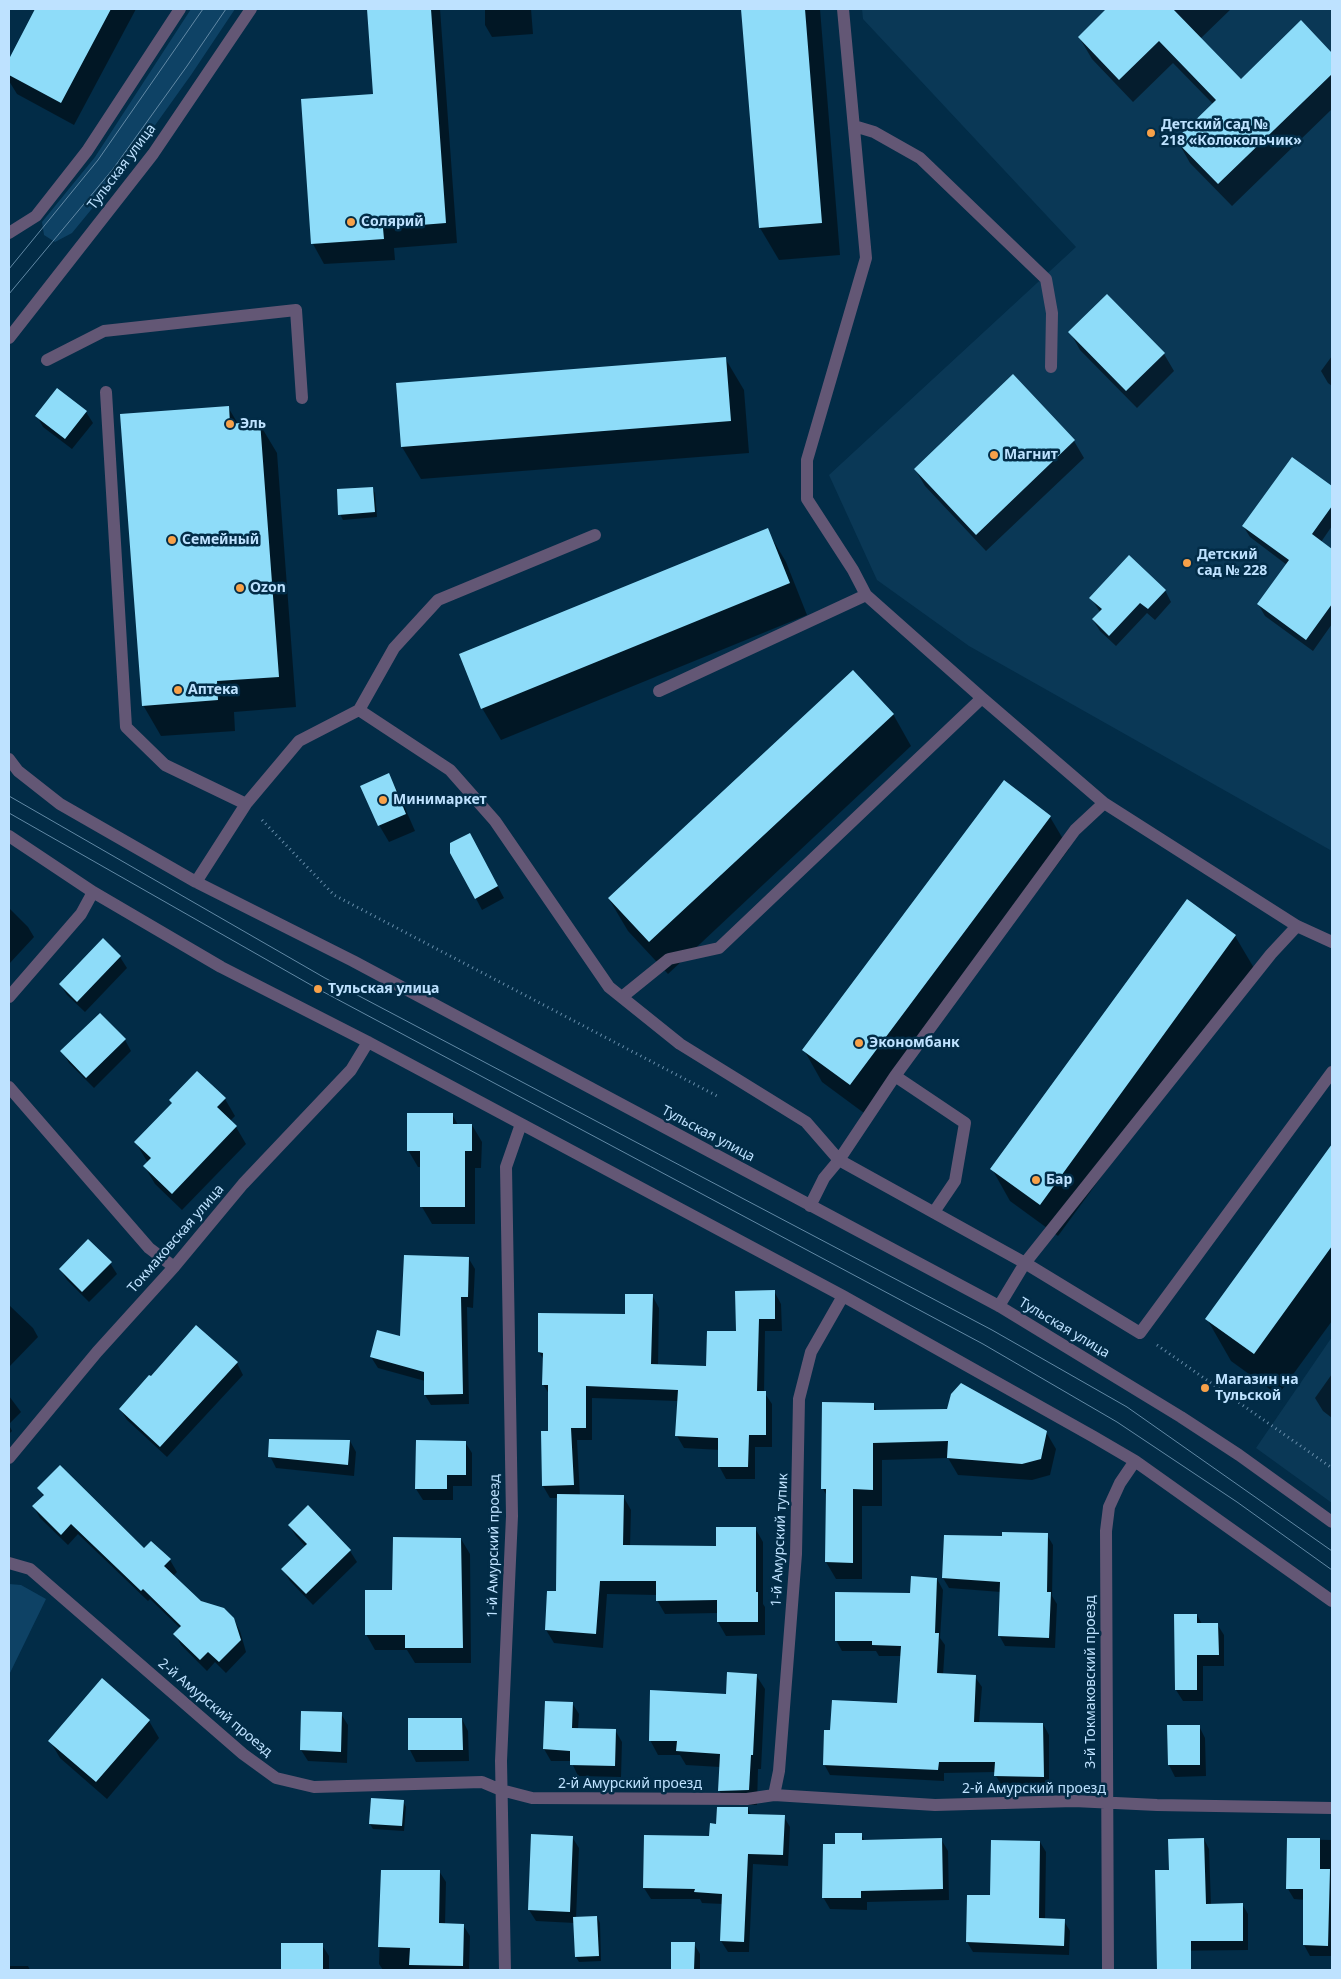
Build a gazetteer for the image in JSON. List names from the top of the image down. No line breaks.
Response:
{"streets":{"street":["Тульская улица","Токмаковская улица","1-й Амурский тупик","1-й Амурский проезд","3-й Токмаковский проезд","2-й Амурский проезд"]},"crossings":[["1-й Амурский тупик","2-й Амурский проезд"],["1-й Амурский проезд","2-й Амурский проезд"],["3-й Токмаковский проезд","2-й Амурский проезд"]],"places":["Детский сад № 218 «Колокольчик»","Солярий","Эль","Магнит","Семейный","Детский сад № 228","Ozon","Аптека","Минимаркет","Тульская улица","Экономбанк","Бар","Магазин на Тульской"]}
